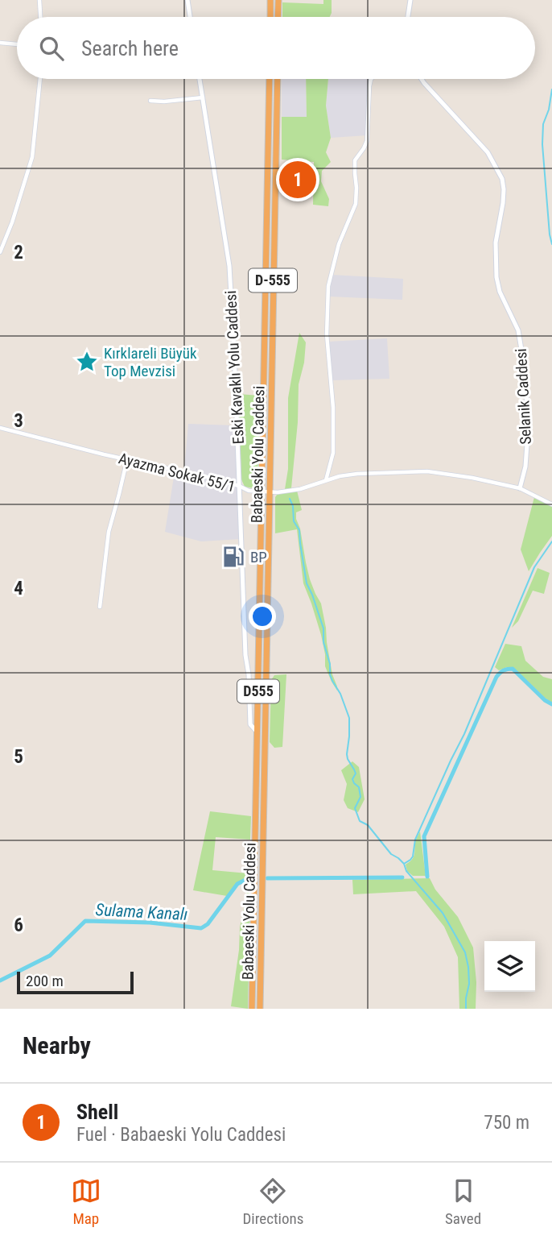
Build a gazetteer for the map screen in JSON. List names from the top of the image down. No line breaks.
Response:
{"streets":{"highway":["D-555","Babaeski Yolu Caddesi","D555"],"street":["Eski Kavaklı Yolu Caddesi","Selanik Caddesi","Ayazma Sokak 55/1"]},"crossings":[["Eski Kavaklı Yolu Caddesi","Babaeski Yolu Caddesi"],["Eski Kavaklı Yolu Caddesi","Ayazma Sokak 55/1"],["Selanik Caddesi","Ayazma Sokak 55/1"],["Babaeski Yolu Caddesi","Ayazma Sokak 55/1"]],"water":["Sulama Kanalı"],"places":{"place":["Kırklareli Büyük Top Mevzisi"],"fuel station":["BP"]},"scale_bar":"200 m","page":{"search":"Search here","pins":"1","scale":"200 m","heading":"Nearby","list":[{"mark":"1","name":"Shell","note":"Fuel · Babaeski Yolu Caddesi","value":"750 m"}],"nav":["Map","Directions","Saved"]},"grid":{"rows":["2","3","4","5","6"]}}
